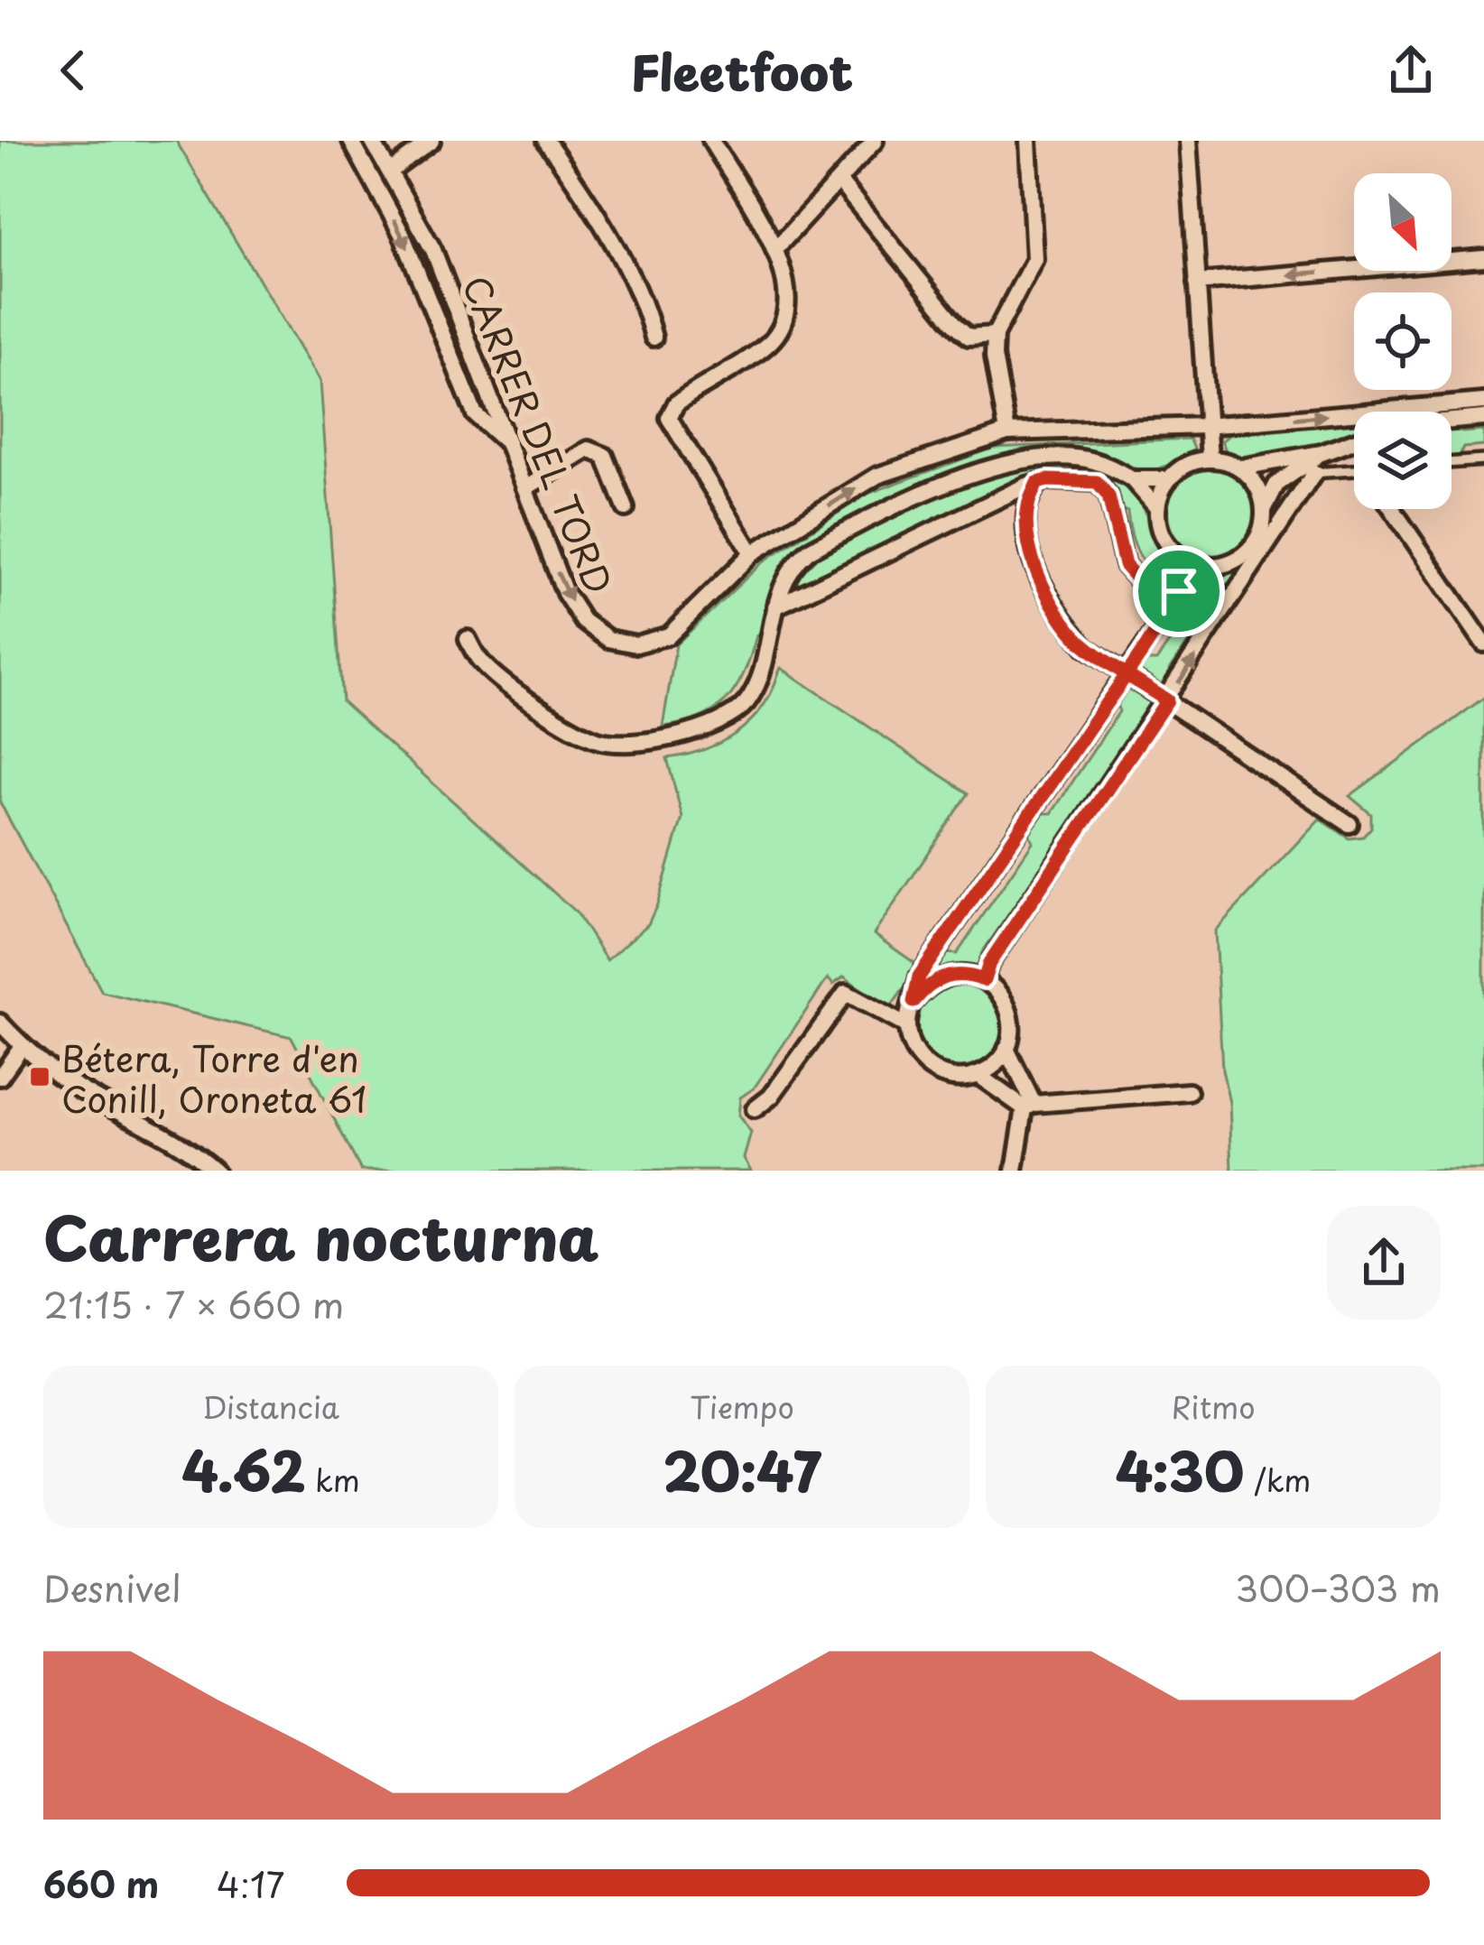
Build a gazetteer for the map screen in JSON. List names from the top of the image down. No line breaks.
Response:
{"streets":{"street":["CARRER DEL TORD"]},"places":{"transit":["Bétera, Torre d'en Conill, Oroneta 61"]},"north":"bottom right","page":{"header":"Fleetfoot","heading":["Carrera nocturna","21:15 · 7 × 660 m"],"stats":[["Distancia","4.62 km"],["Tiempo","20:47"],["Ritmo","4:30 /km"]],"chart":["Desnivel","300–303 m"],"list":[{"name":"660 m","note":"4:17"}]}}
